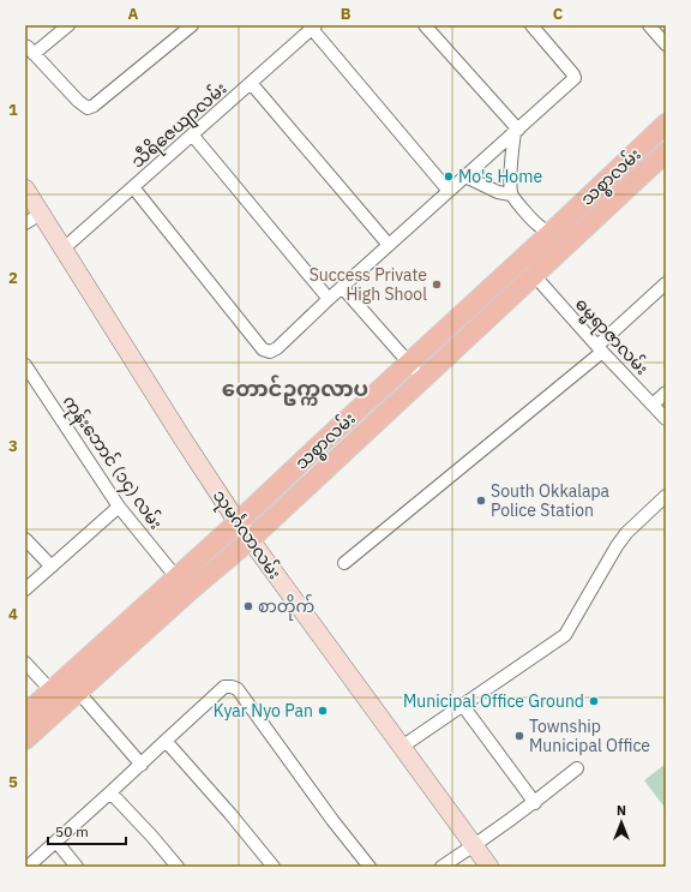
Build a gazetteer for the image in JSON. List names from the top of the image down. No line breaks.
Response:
{"streets":{"main road":["သစ္စာလမ်း","သုမင်္ဂလာလမ်း"],"street":["သီရိဇေယျာလမ်း","ဓမ္မရာဇာလမ်း","ကုန်းဘောင် (၁၄) လမ်း"]},"crossings":[["သီရိဇေယျာလမ်း","သုမင်္ဂလာလမ်း"],["သစ္စာလမ်း","ဓမ္မရာဇာလမ်း"],["သစ္စာလမ်း","ကုန်းဘောင် (၁၄) လမ်း"],["သစ္စာလမ်း","သုမင်္ဂလာလမ်း"]],"districts":["တောင်ဥက္ကလာပ"],"places":["Mo's Home","Success Private High Shool","South Okkalapa Police Station","စာတိုက်","Municipal Office Ground","Kyar Nyo Pan","Township Municipal Office"],"scale_bar":"50 m","north":"top","grid":{"columns":["A","B","C"],"rows":["1","2","3","4","5"]}}
